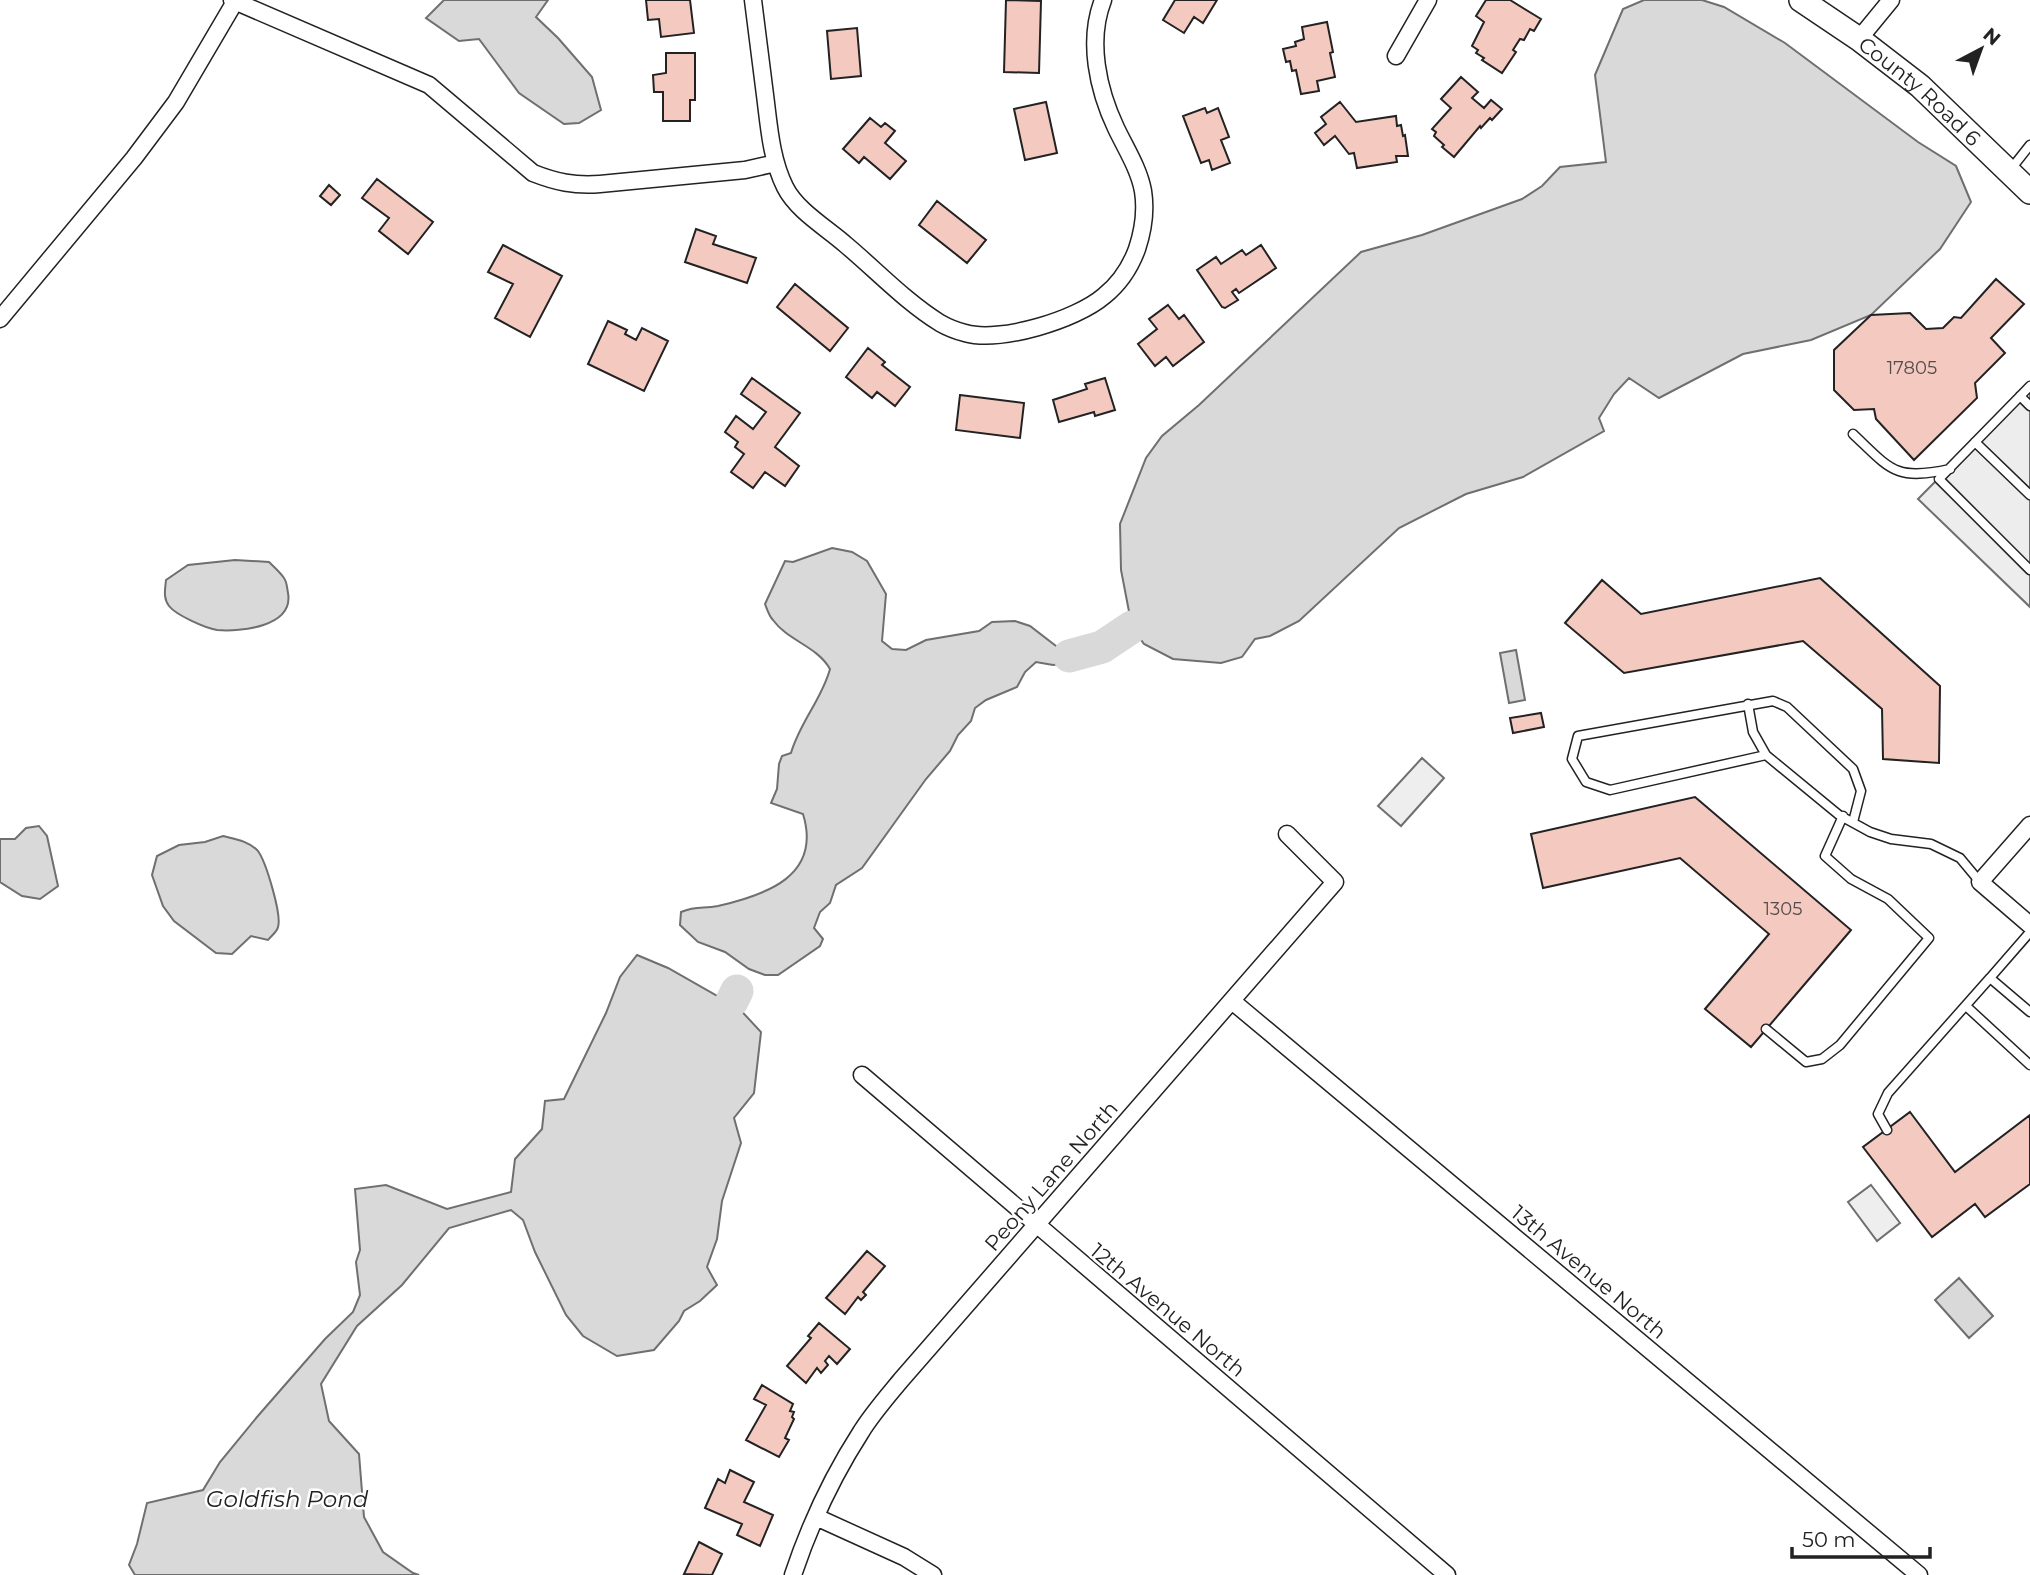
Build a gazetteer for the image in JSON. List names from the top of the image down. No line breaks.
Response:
{"streets":{"main road":["County Road 6"],"street":["Peony Lane North","13th Avenue North","12th Avenue North"]},"crossings":[["Peony Lane North","13th Avenue North"],["Peony Lane North","12th Avenue North"]],"water":["Goldfish Pond"],"house_numbers":["17805","1305"],"scale_bar":"50 m","north":"top right"}
